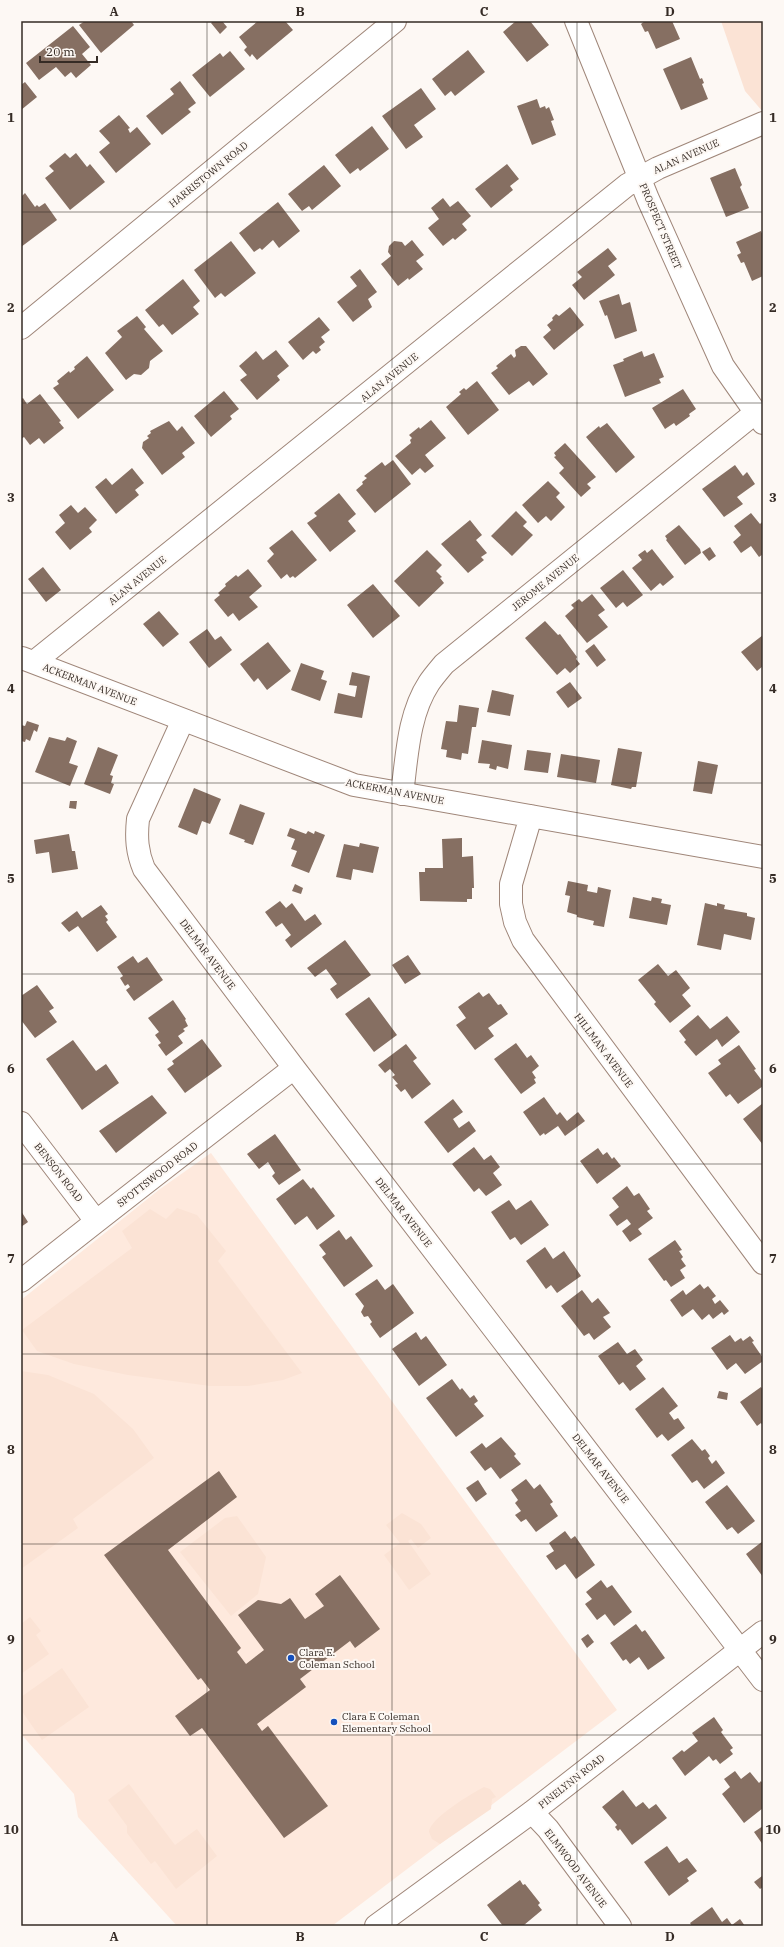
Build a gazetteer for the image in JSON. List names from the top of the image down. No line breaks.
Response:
{"streets":{"street":["ALAN AVENUE","HARRISTOWN ROAD","PROSPECT STREET","JEROME AVENUE","ACKERMAN AVENUE","DELMAR AVENUE","HILLMAN AVENUE","BENSON ROAD","SPOTTSWOOD ROAD","PINELYNN ROAD","ELMWOOD AVENUE"]},"crossings":[["ALAN AVENUE","PROSPECT STREET"],["ALAN AVENUE","ACKERMAN AVENUE"],["PROSPECT STREET","JEROME AVENUE"],["JEROME AVENUE","ACKERMAN AVENUE"],["ACKERMAN AVENUE","DELMAR AVENUE"],["ACKERMAN AVENUE","HILLMAN AVENUE"],["DELMAR AVENUE","SPOTTSWOOD ROAD"],["DELMAR AVENUE","PINELYNN ROAD"],["BENSON ROAD","SPOTTSWOOD ROAD"],["PINELYNN ROAD","ELMWOOD AVENUE"]],"places":["Clara E. Coleman School","Clara E Coleman Elementary School"],"scale_bar":"20 m","grid":{"columns":["A","B","C","D"],"rows":["1","2","3","4","5","6","7","8","9","10"]}}
